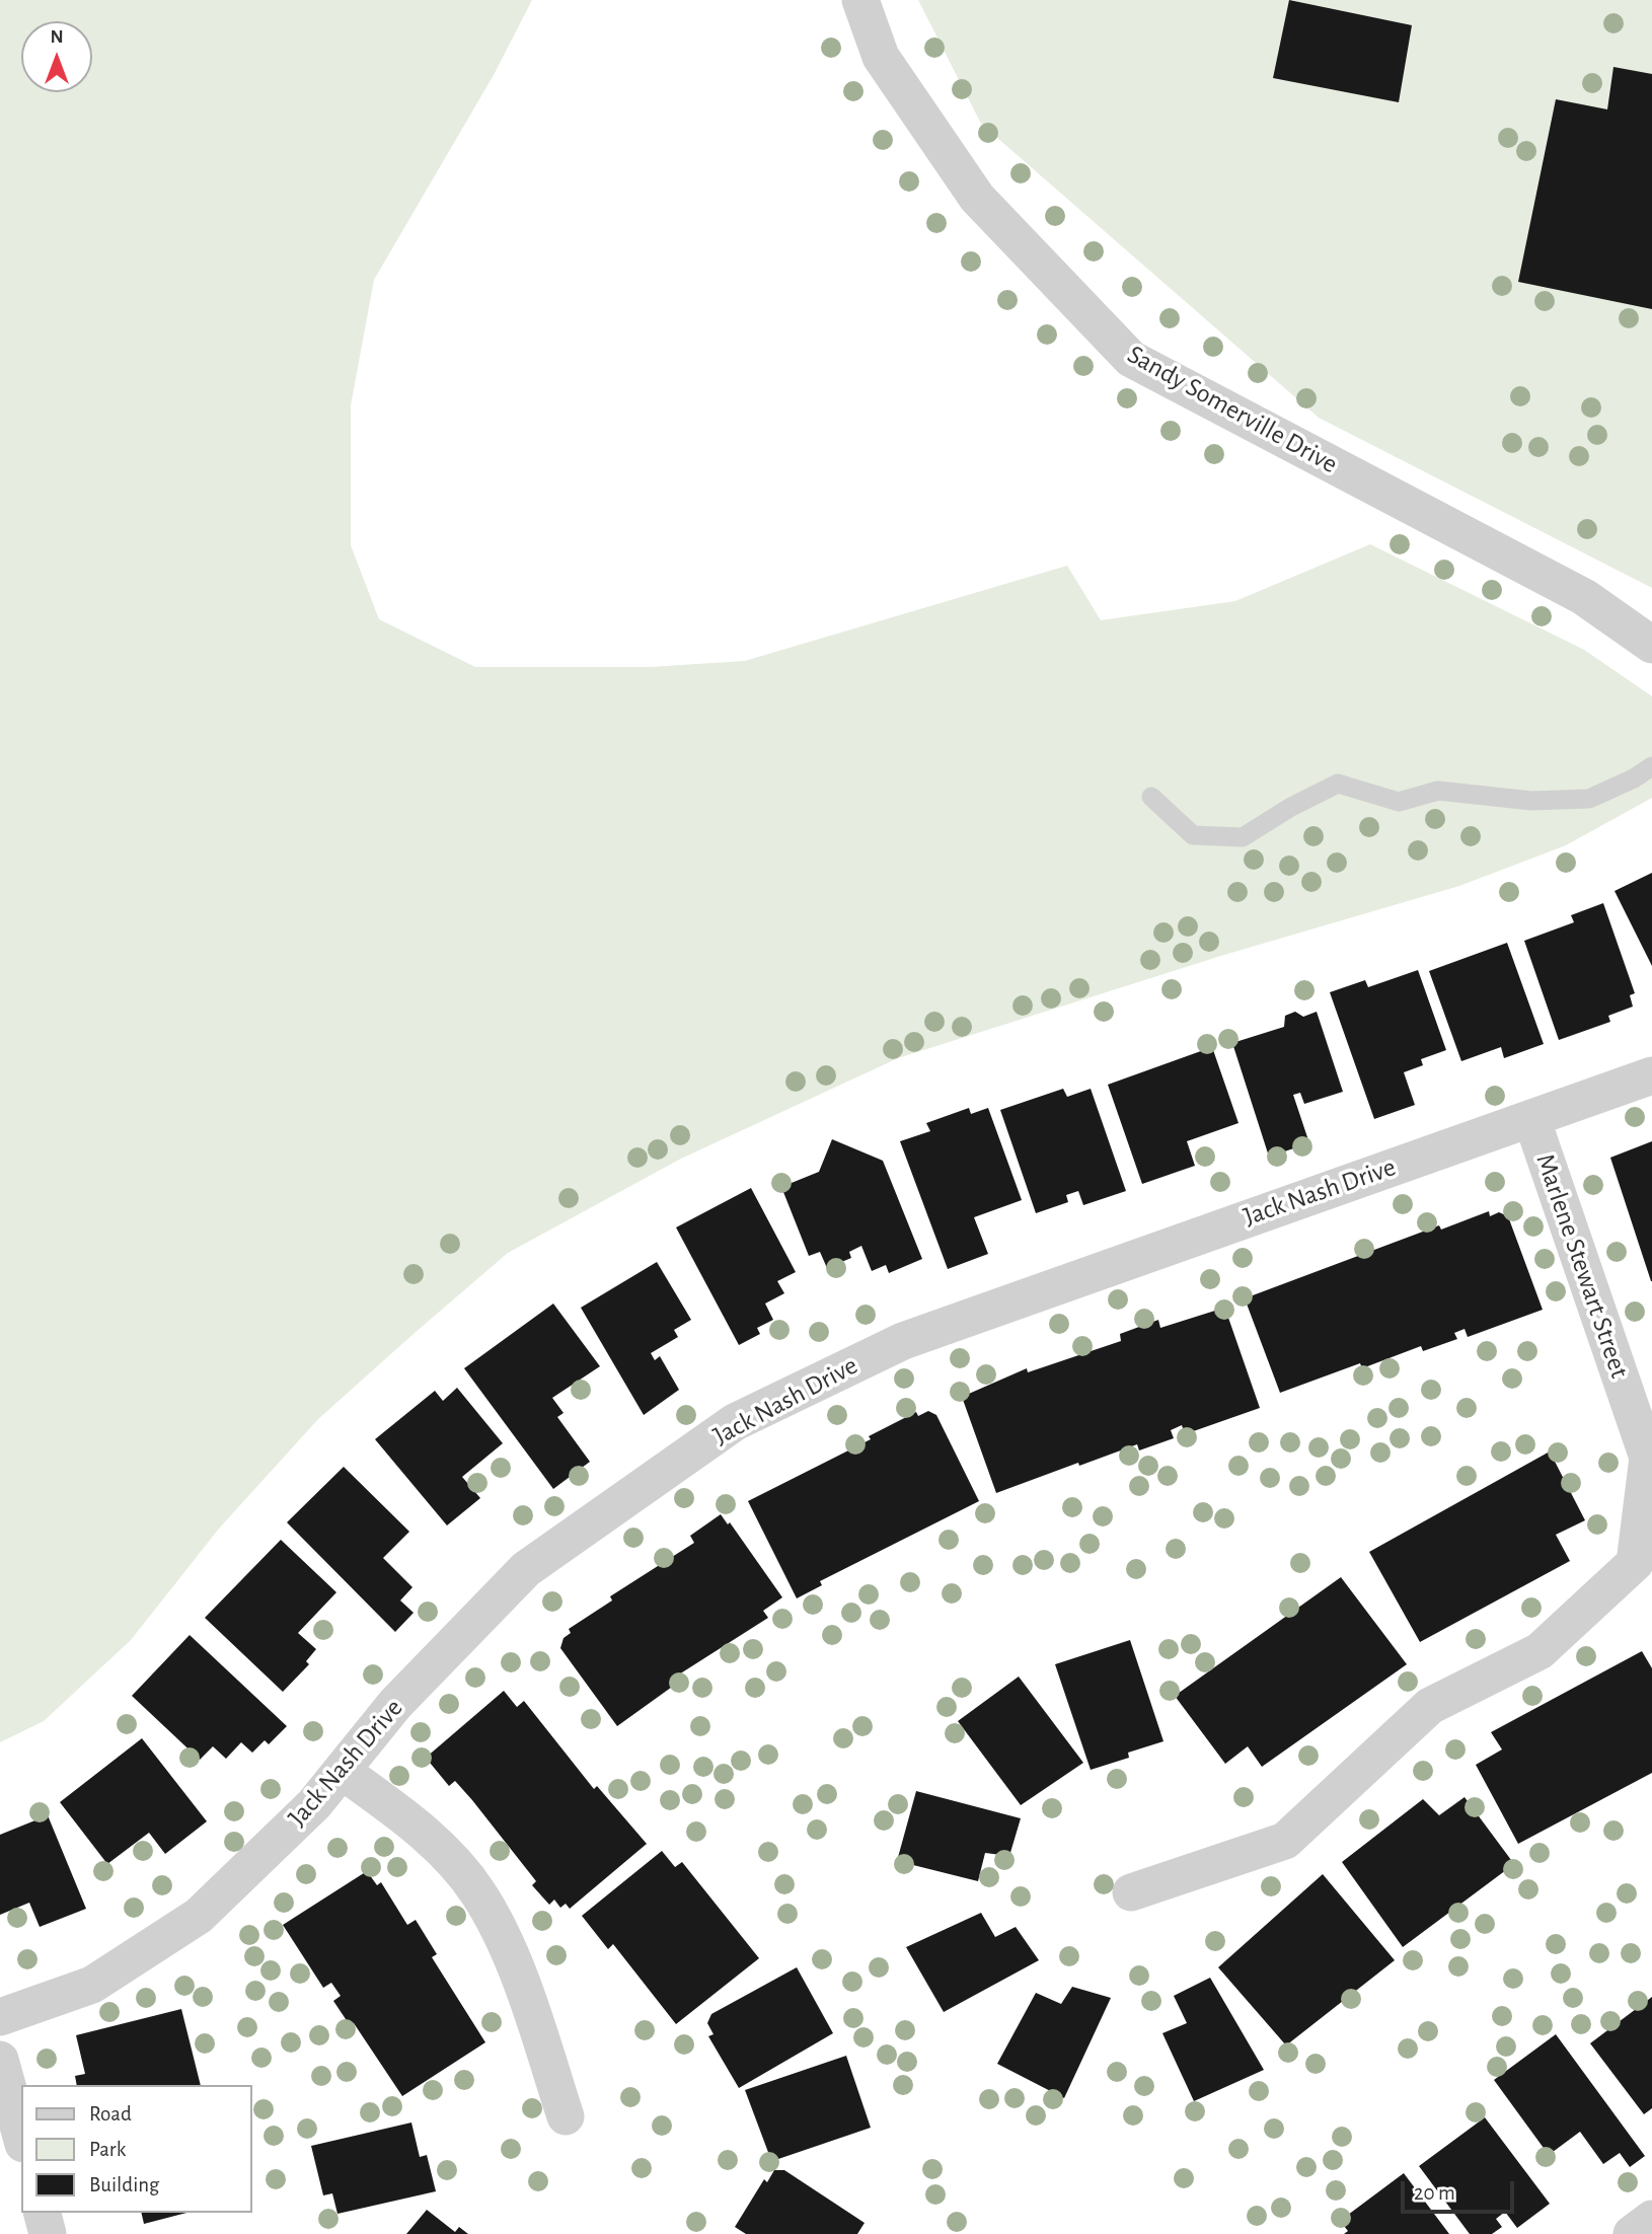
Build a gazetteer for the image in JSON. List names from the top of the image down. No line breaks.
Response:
{"streets":{"street":["Sandy Somerville Drive","Jack Nash Drive","Marlene Stewart Street"]},"crossings":[["Jack Nash Drive","Marlene Stewart Street"]],"legend":["Road","Park","Building"],"scale_bar":"20 m","north":"top"}
